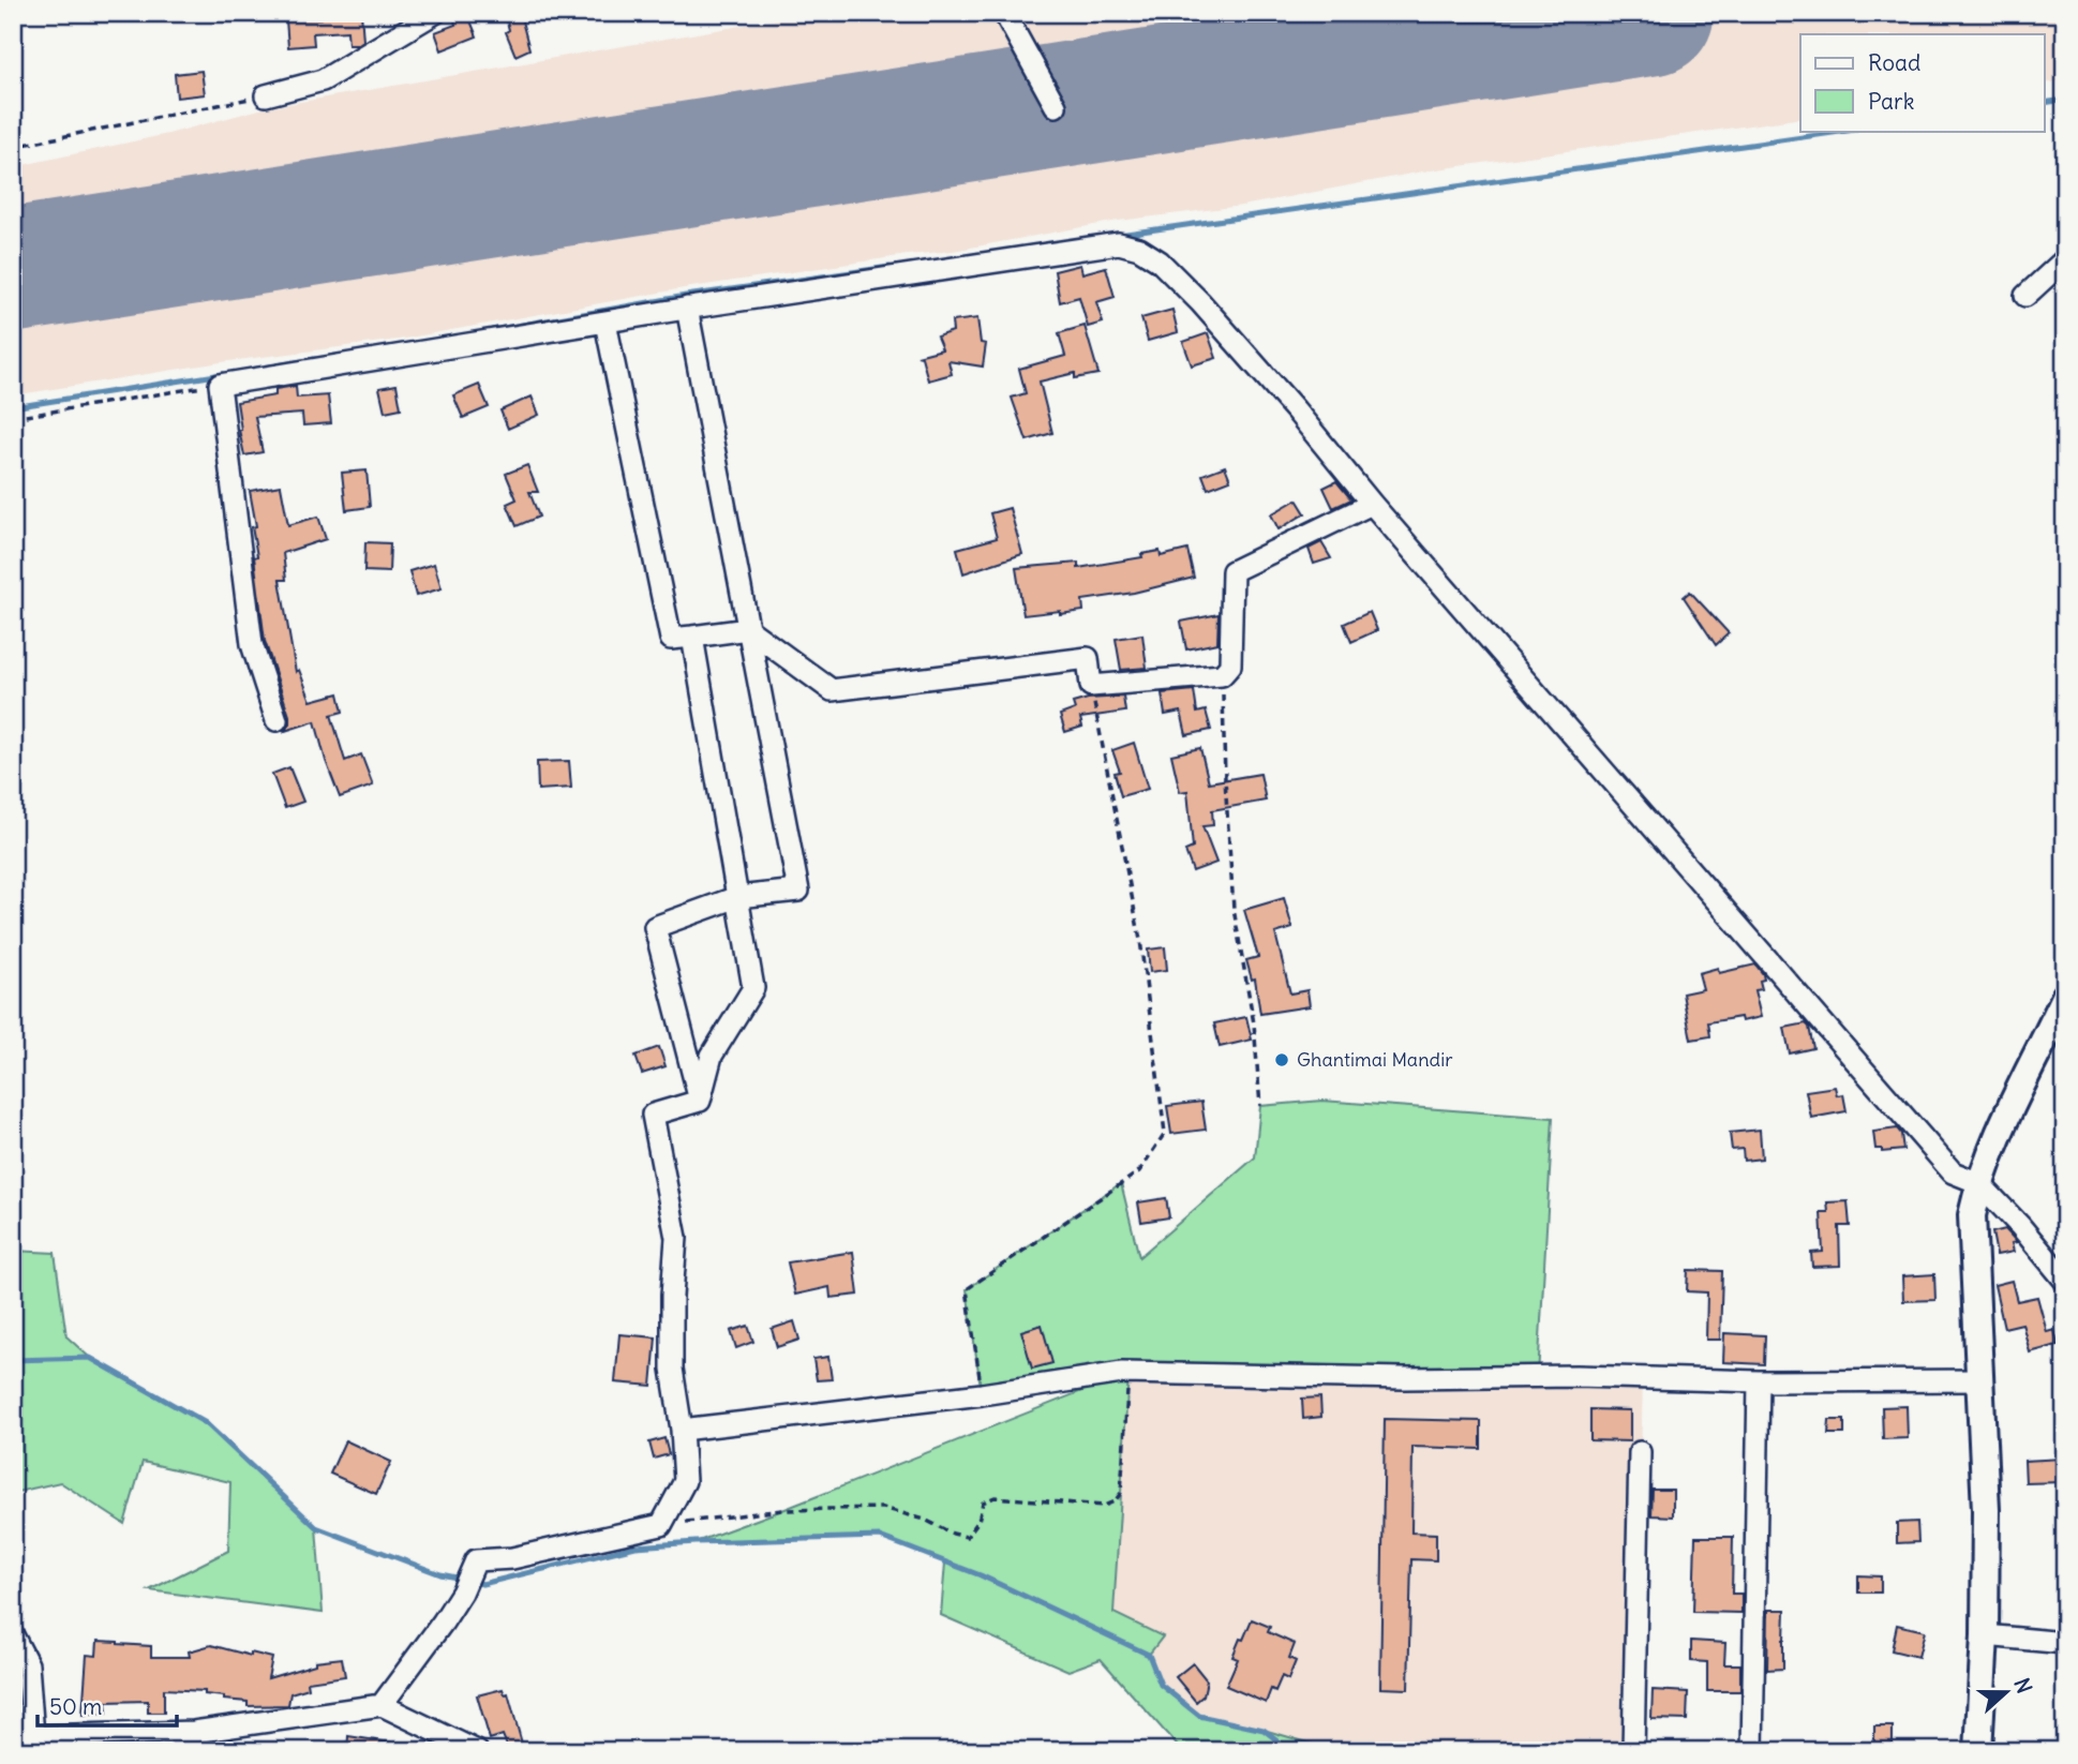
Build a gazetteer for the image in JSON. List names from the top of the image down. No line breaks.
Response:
{"places":["Ghantimai Mandir"],"legend":["Road","Park"],"scale_bar":"50 m","north":"right"}
